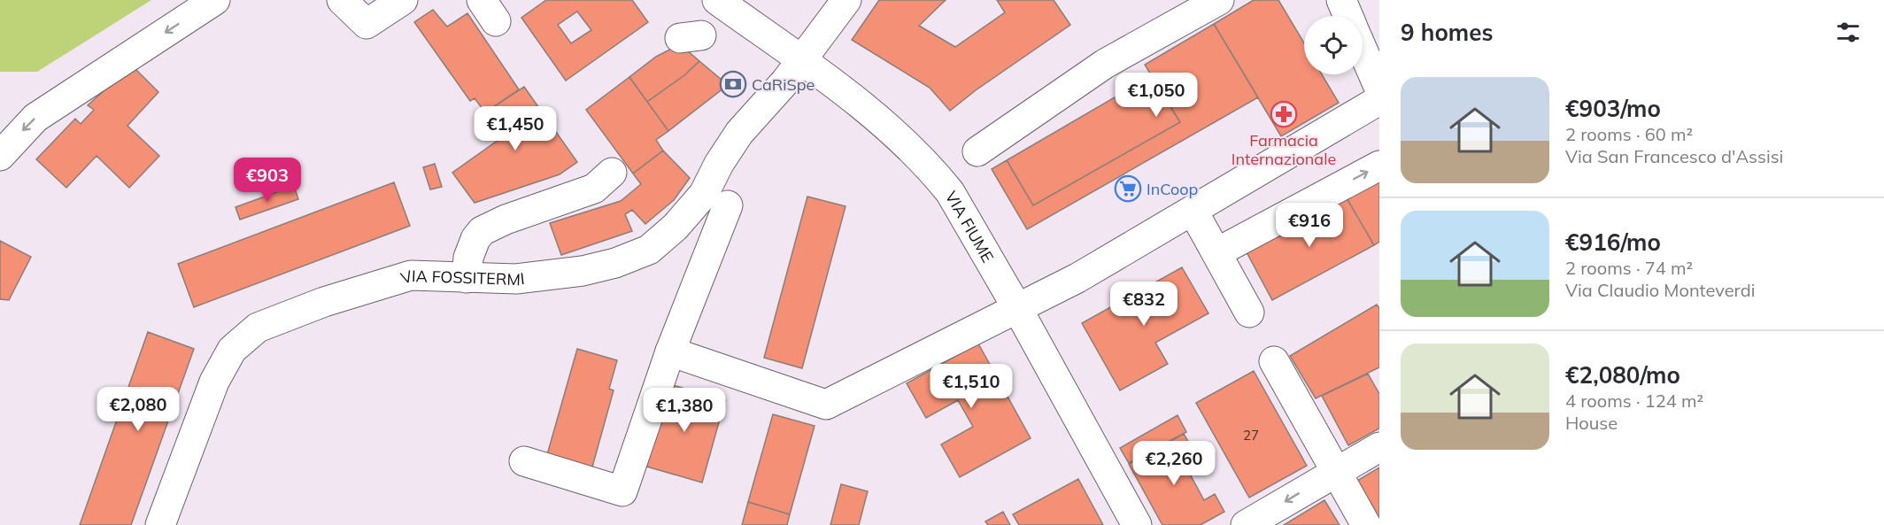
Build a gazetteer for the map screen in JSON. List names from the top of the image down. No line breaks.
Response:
{"streets":{"street":["VIA FIUME","VIA FOSSITERMI"]},"crossings":[["VIA FIUME","VIA FOSSITERMI"]],"places":{"bank":["CaRiSpe"],"pharmacy":["Farmacia Internazionale"],"supermarket":["InCoop"]},"house_numbers":["27"],"page":{"heading":"9 homes","list":[{"name":"€903/mo","note":"2 rooms · 60 m² · Via San Francesco d'Assisi"},{"name":"€916/mo","note":"2 rooms · 74 m² · Via Claudio Monteverdi"},{"name":"€2,080/mo","note":"4 rooms · 124 m² · House"}],"price":["€1,050","€1,450","€903","€916","€832","€1,510","€2,080","€1,380","€2,260"]}}
